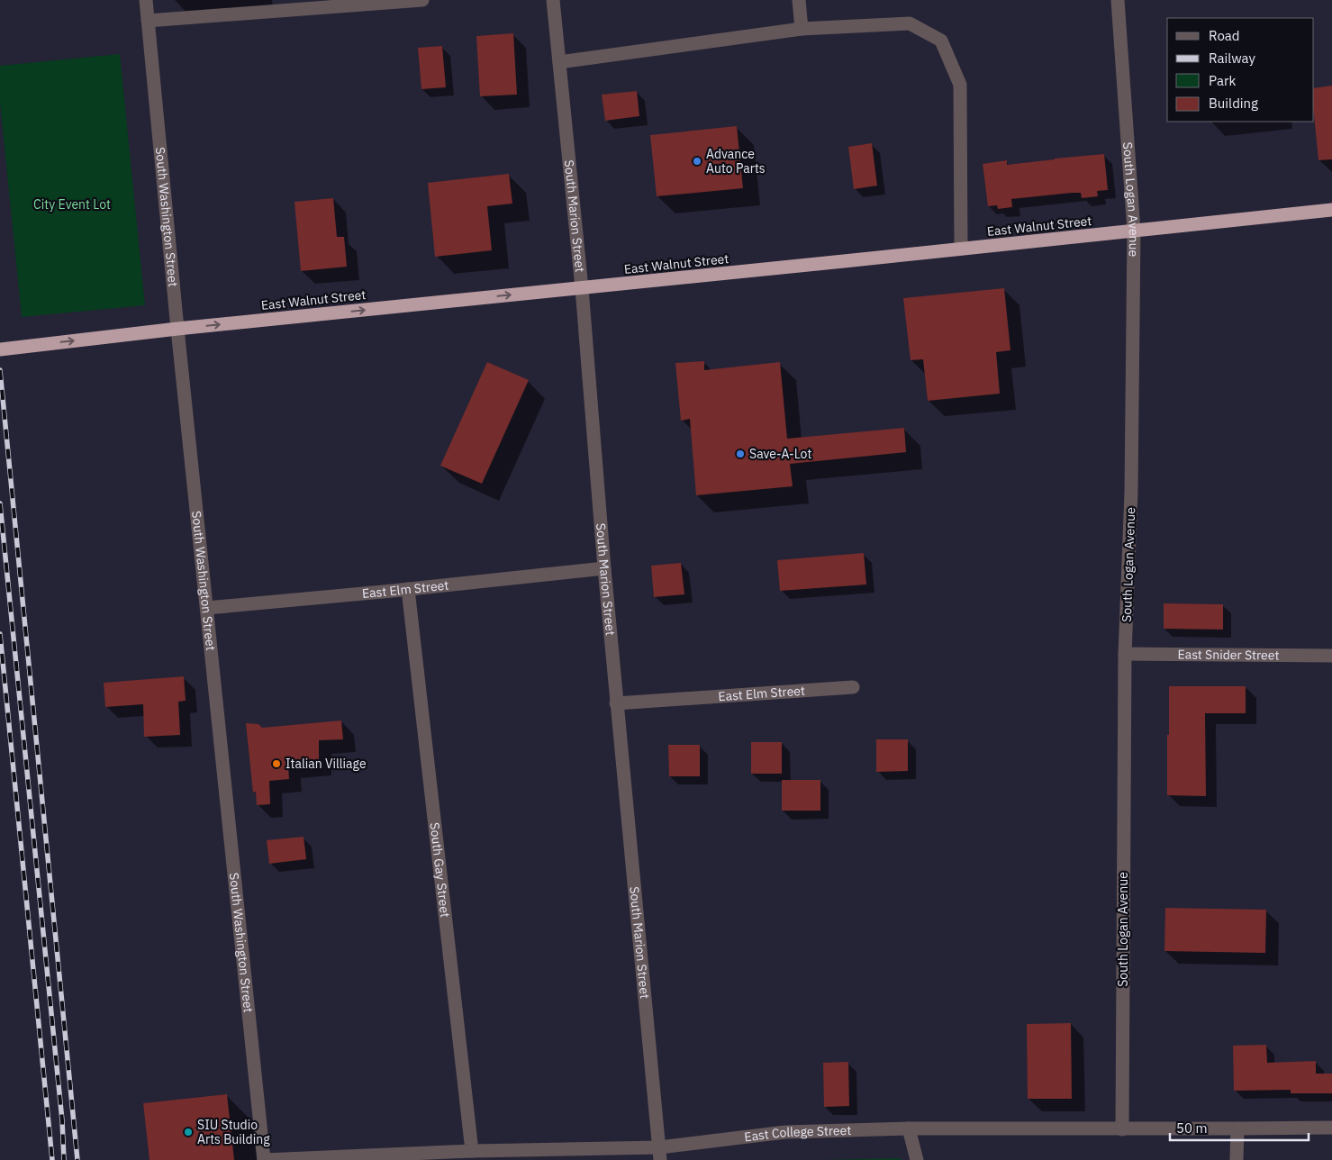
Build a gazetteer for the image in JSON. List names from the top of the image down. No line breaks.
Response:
{"streets":{"highway":["East Walnut Street"],"street":["South Logan Avenue","South Washington Street","South Marion Street","East Elm Street","East Snider Street","South Gay Street","East College Street"]},"crossings":[["South Logan Avenue","East Walnut Street"],["South Logan Avenue","East Snider Street"],["South Logan Avenue","East College Street"],["South Washington Street","East Walnut Street"],["South Washington Street","East Elm Street"],["South Washington Street","East College Street"],["South Marion Street","East Walnut Street"],["South Marion Street","East Elm Street"],["South Marion Street","East College Street"],["East Elm Street","South Gay Street"],["South Gay Street","East College Street"]],"one_way":["East Walnut Street"],"parks":["City Event Lot"],"places":["Advance Auto Parts","Save-A-Lot","Italian Villiage","SIU Studio Arts Building"],"legend":["Road","Railway","Park","Building"],"scale_bar":"50 m"}
